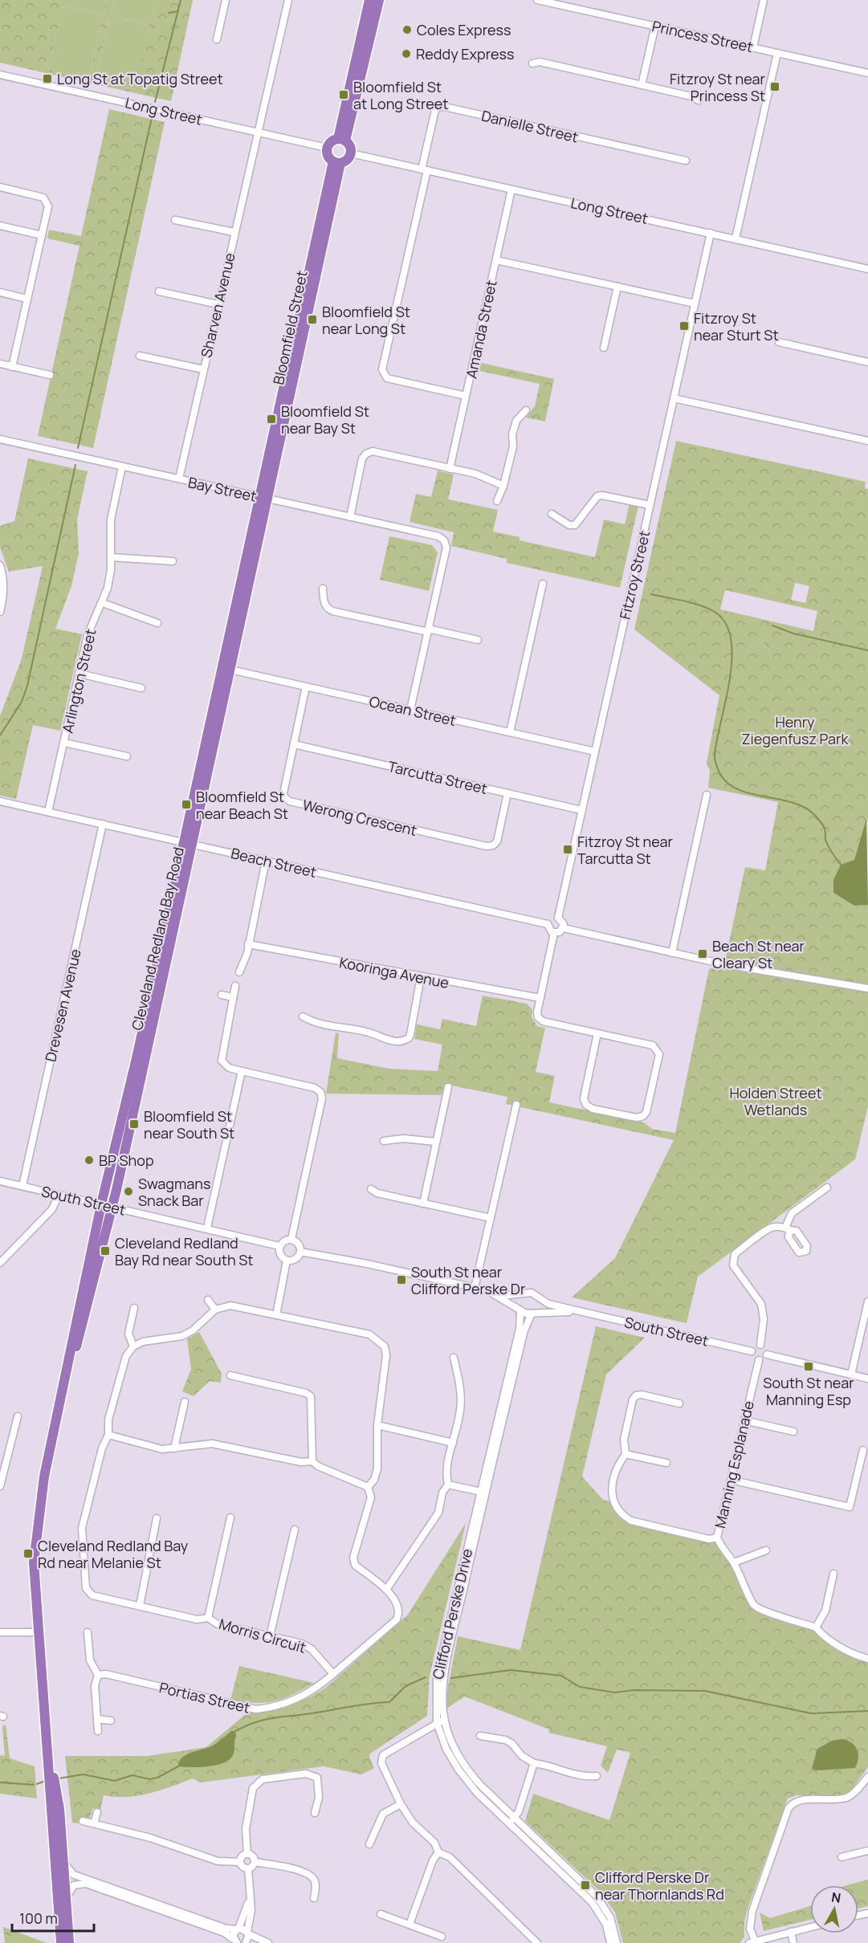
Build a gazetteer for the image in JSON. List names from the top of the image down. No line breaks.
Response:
{"streets":{"highway":["Bloomfield Street","Cleveland Redland Bay Road"],"street":["Princess Street","Long Street","Danielle Street","Sharven Avenue","Amanda Street","Bay Street","Fitzroy Street","Arlington Street","Ocean Street","Tarcutta Street","Werong Crescent","Beach Street","Kooringa Avenue","Drevesen Avenue","South Street","Manning Esplanade","Clifford Perske Drive","Morris Circuit","Portias Street"]},"crossings":[["Long Street","Danielle Street"],["Long Street","Sharven Avenue"],["Long Street","Bloomfield Street"],["Long Street","Amanda Street"],["Long Street","Fitzroy Street"],["Danielle Street","Amanda Street"],["Sharven Avenue","Bay Street"],["Bloomfield Street","Bay Street"],["Bloomfield Street","Cleveland Redland Bay Road"],["Bay Street","Arlington Street"],["Bay Street","Cleveland Redland Bay Road"],["Fitzroy Street","Ocean Street"],["Fitzroy Street","Tarcutta Street"],["Fitzroy Street","Beach Street"],["Arlington Street","Beach Street"],["Ocean Street","Werong Crescent"],["Ocean Street","Cleveland Redland Bay Road"],["Tarcutta Street","Werong Crescent"],["Beach Street","Cleveland Redland Bay Road"],["Beach Street","Drevesen Avenue"],["Cleveland Redland Bay Road","South Street"],["Drevesen Avenue","South Street"],["South Street","Manning Esplanade"],["South Street","Clifford Perske Drive"],["Morris Circuit","Portias Street"]],"parks":["Henry Ziegenfusz Park","Holden Street Wetlands"],"places":{"other":["Coles Express","Reddy Express","BP Shop","Swagmans Snack Bar"],"transit":["Long St at Topatig Street","Fitzroy St near Princess St","Bloomfield St at Long Street","Bloomfield St near Long St","Fitzroy St near Sturt St","Bloomfield St near Bay St","Bloomfield St near Beach St","Fitzroy St near Tarcutta St","Beach St near Cleary St","Bloomfield St near South St","Cleveland Redland Bay Rd near South St","South St near Clifford Perske Dr","South St near Manning Esp","Cleveland Redland Bay Rd near Melanie St","Clifford Perske Dr near Thornlands Rd"]},"scale_bar":"100 m","north":"top"}
